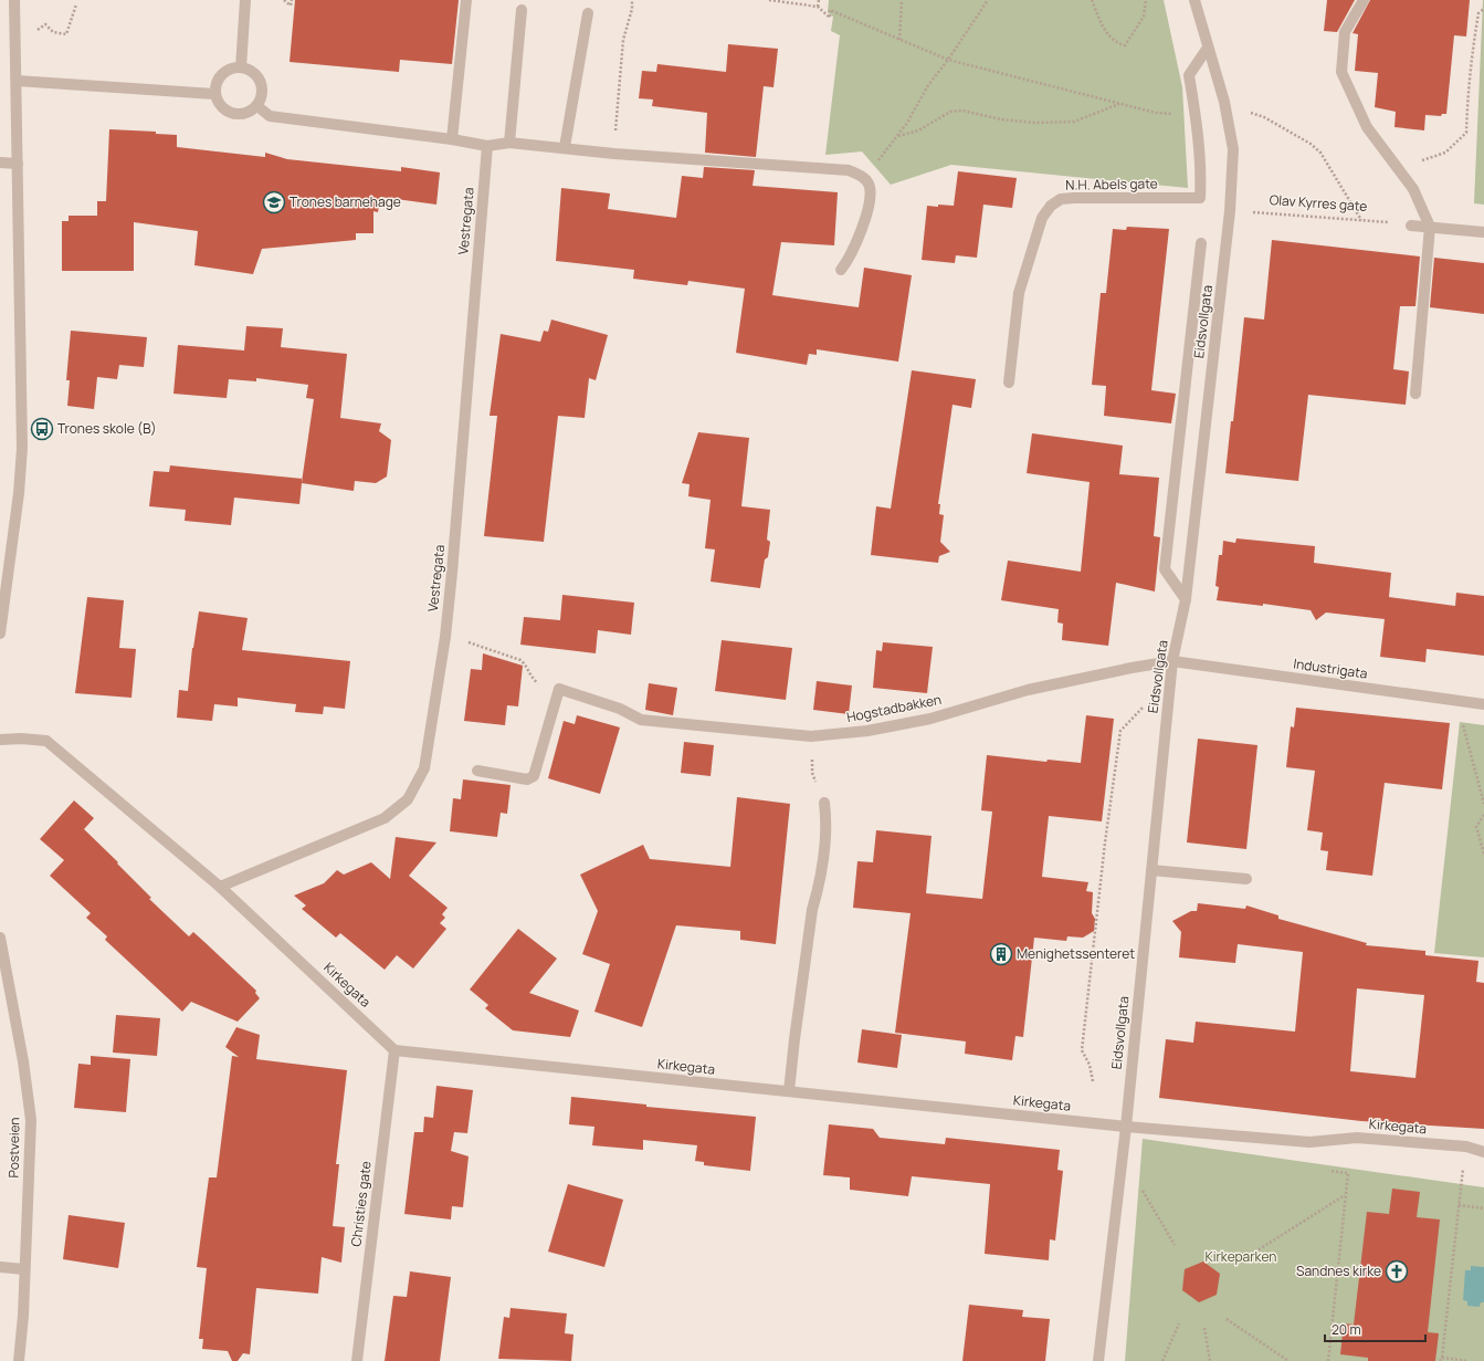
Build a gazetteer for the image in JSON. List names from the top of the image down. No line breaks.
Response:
{"streets":{"street":["N.H. Abels gate","Vestregata","Eidsvollgata","Industrigata","Hogstadbakken","Kirkegata","Postveien","Christies gate"],"path":["Olav Kyrres gate"]},"crossings":[["N.H. Abels gate","Eidsvollgata"],["Vestregata","Kirkegata"],["Eidsvollgata","Industrigata"],["Eidsvollgata","Hogstadbakken"],["Eidsvollgata","Kirkegata"],["Industrigata","Hogstadbakken"],["Kirkegata","Christies gate"]],"parks":["Kirkeparken"],"places":{"school or university":["Trones barnehage"],"bus stop":["Trones skole (B)"],"building":["Menighetssenteret"],"church":["Sandnes kirke"]},"scale_bar":"20 m"}
